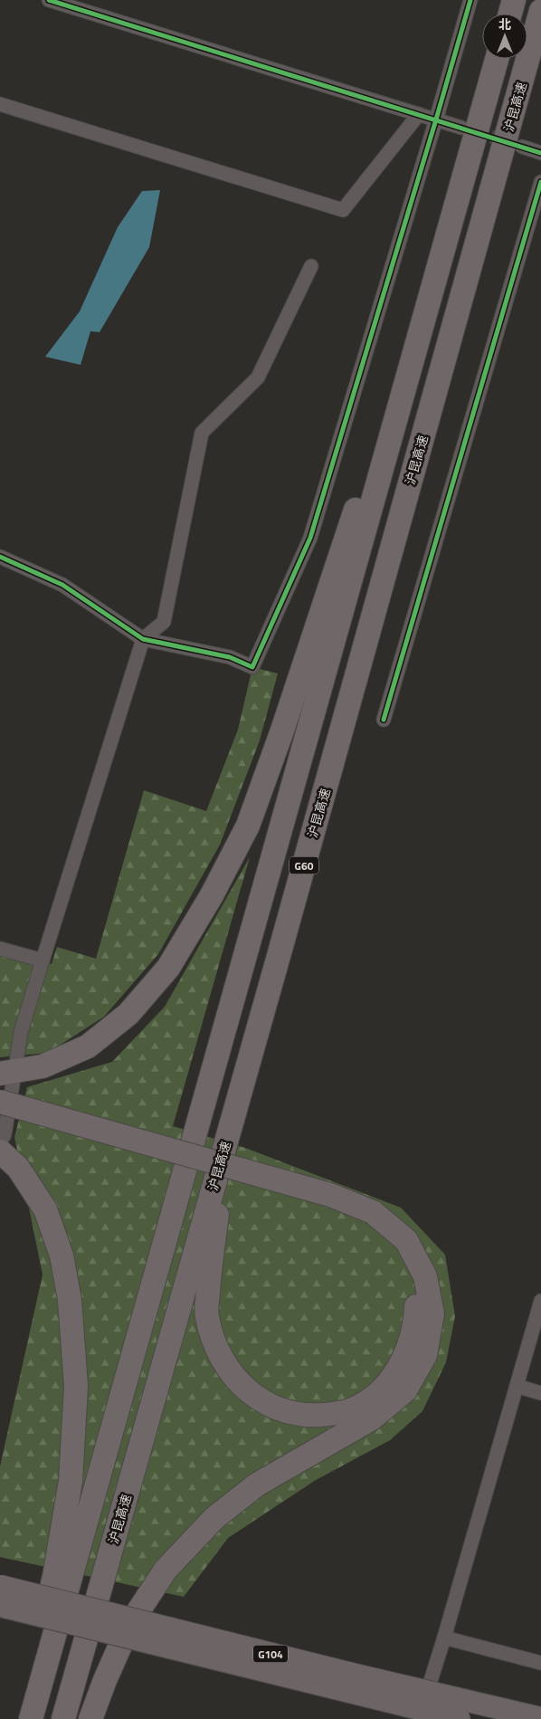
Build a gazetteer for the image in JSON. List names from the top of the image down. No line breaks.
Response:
{"streets":{"highway":["沪昆高速","G60","G104"]},"north":"top"}
